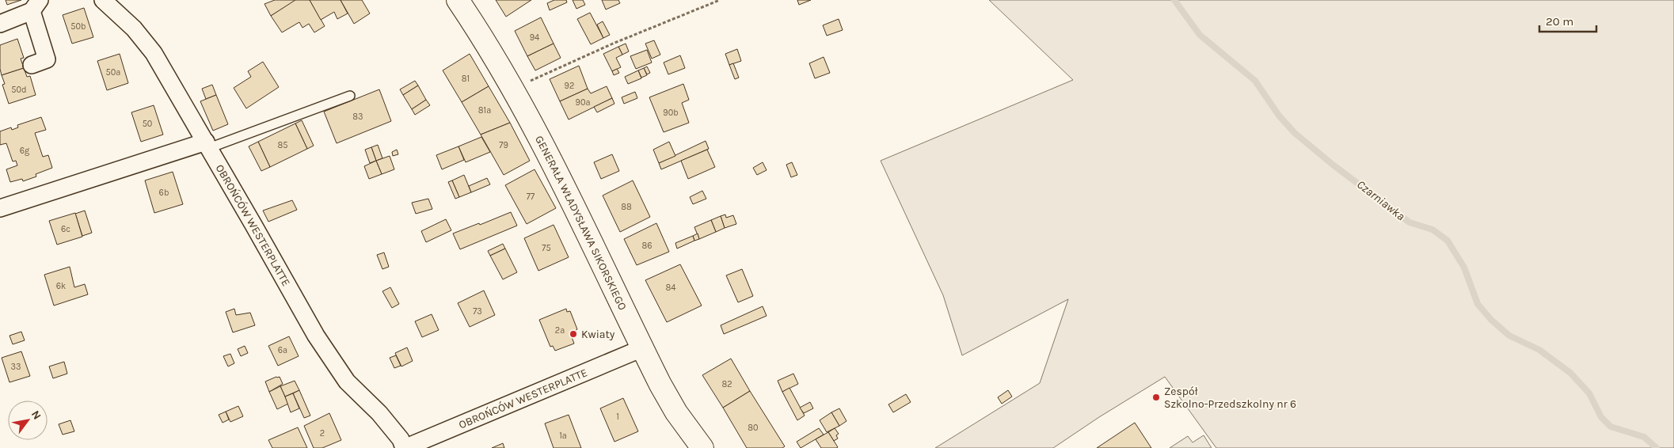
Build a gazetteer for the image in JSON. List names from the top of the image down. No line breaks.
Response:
{"streets":{"street":["GENERAŁA WŁADYSŁAWA SIKORSKIEGO","OBROŃCÓW WESTERPLATTE"]},"crossings":[["GENERAŁA WŁADYSŁAWA SIKORSKIEGO","OBROŃCÓW WESTERPLATTE"]],"water":["Czarniawka"],"places":["Kwiaty","Zespół Szkolno-Przedszkolny nr 6"],"house_numbers":["50b","94","50a","81","92","50d","90a","81a","90b","83","50","85","79","6g","6b","77","88","6c","86","75","6k","84","73","2a","6a","33","82","1","80","2","1a"],"scale_bar":"20 m","north":"top right"}
